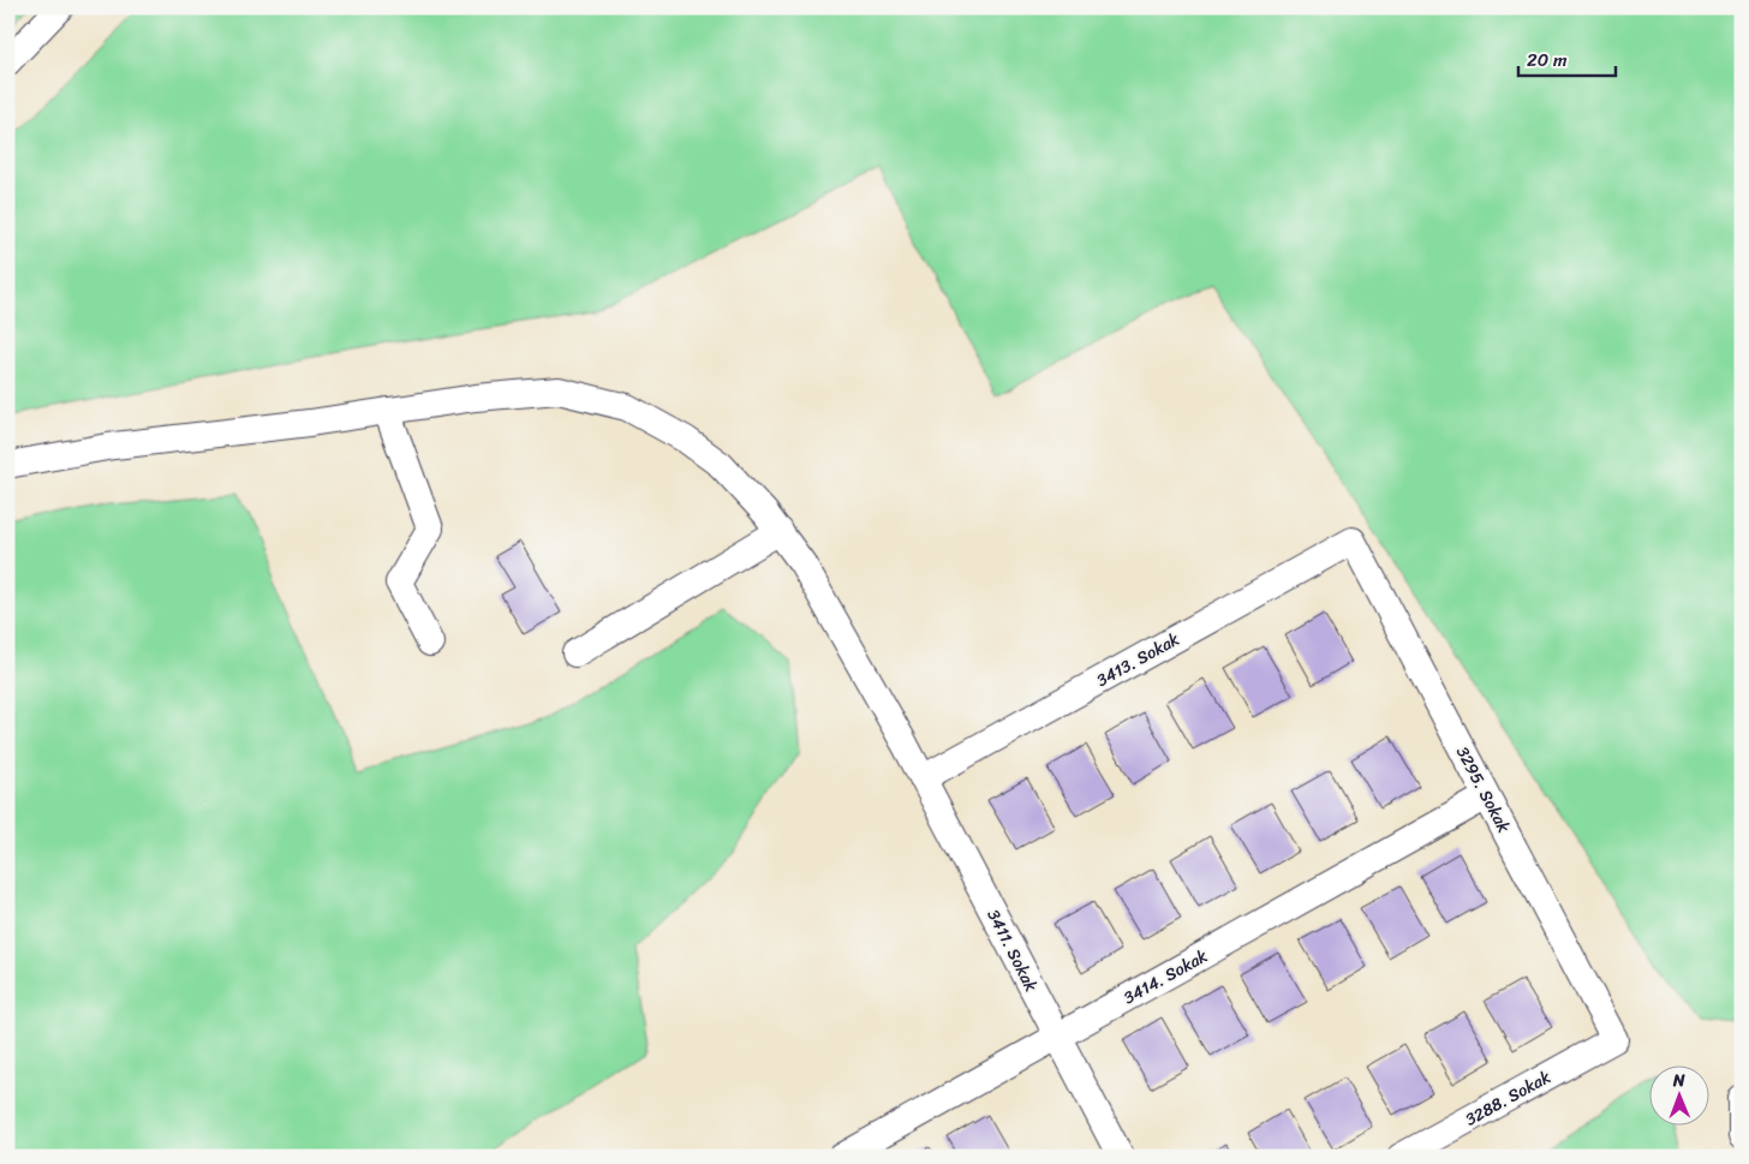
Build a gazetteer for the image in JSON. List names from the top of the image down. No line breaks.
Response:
{"streets":{"street":["3413. Sokak","3295. Sokak","3411. Sokak","3414. Sokak","3288. Sokak"]},"crossings":[["3413. Sokak","3295. Sokak"],["3413. Sokak","3411. Sokak"],["3295. Sokak","3414. Sokak"],["3295. Sokak","3288. Sokak"],["3411. Sokak","3414. Sokak"]],"scale_bar":"20 m","north":"top"}
